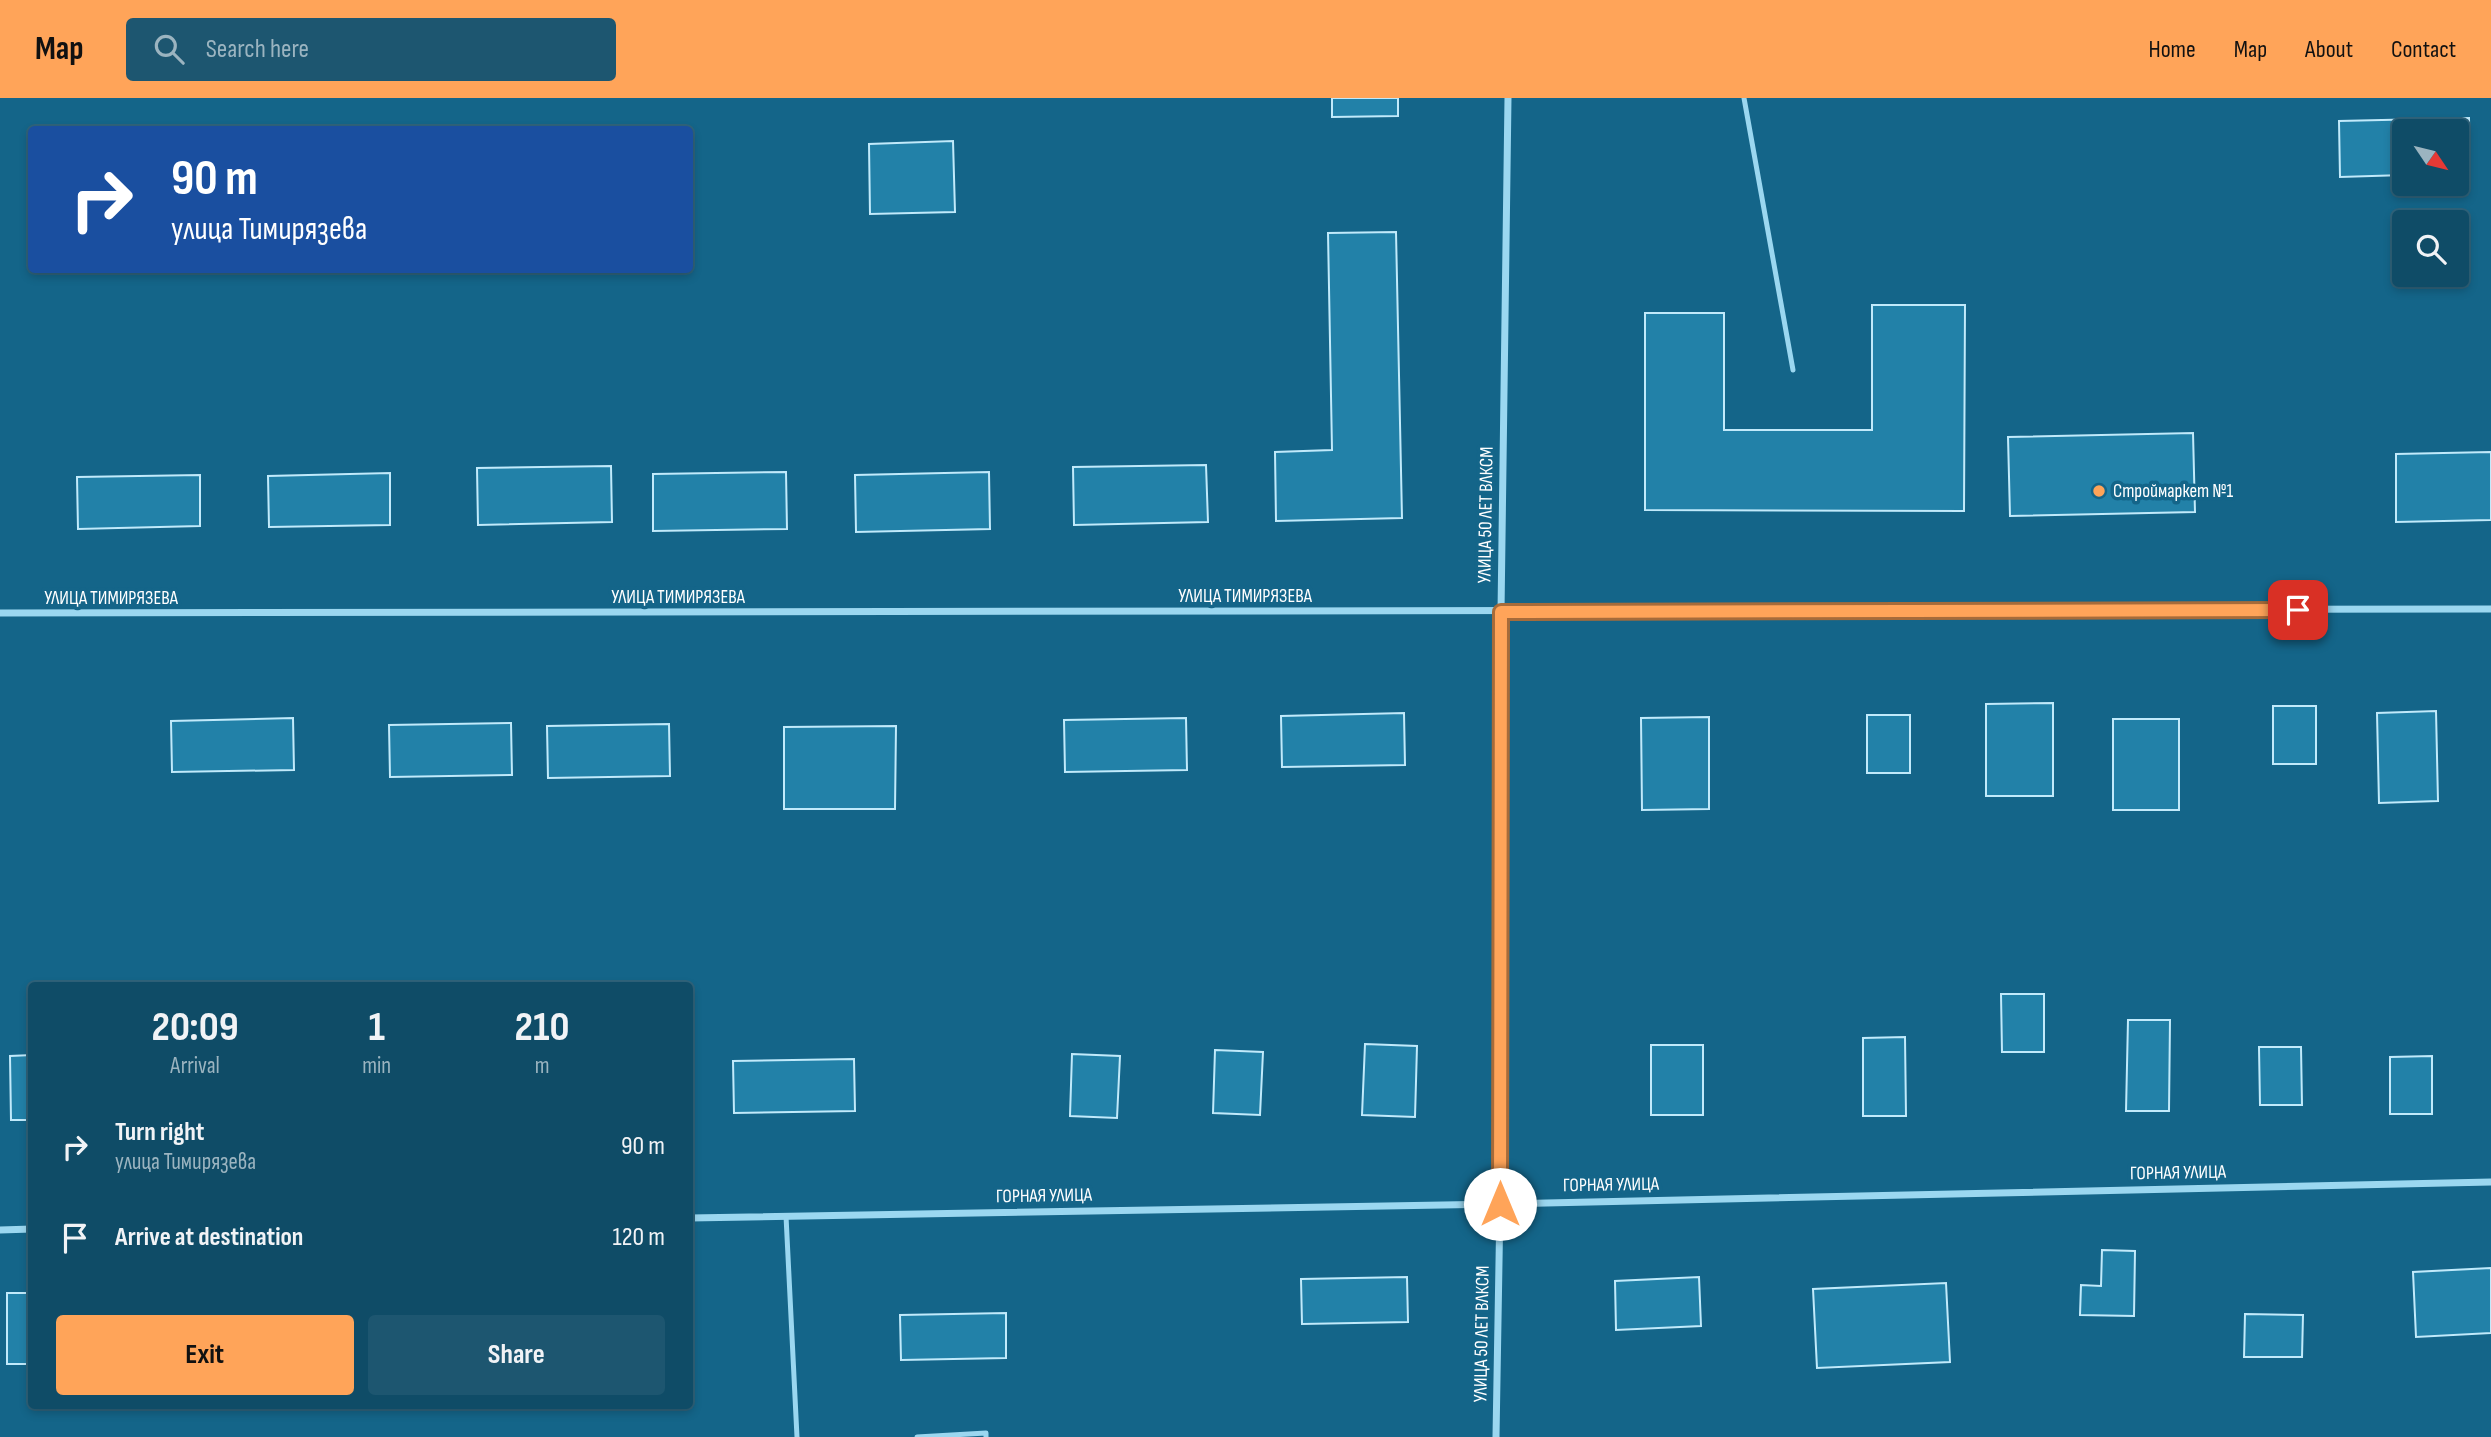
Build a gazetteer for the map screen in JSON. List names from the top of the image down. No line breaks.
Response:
{"streets":{"street":["УЛИЦА 50 ЛЕТ ВЛКСМ","УЛИЦА ТИМИРЯЗЕВА","ГОРНАЯ УЛИЦА"]},"crossings":[["УЛИЦА 50 ЛЕТ ВЛКСМ","УЛИЦА ТИМИРЯЗЕВА"],["УЛИЦА 50 ЛЕТ ВЛКСМ","ГОРНАЯ УЛИЦА"]],"places":["Строймаркет №1"],"north":"bottom right","page":{"header":"Map","search":"Search here","nav":["Home","Map","About","Contact"],"turn":["90 m","улица Тимирязева"],"eta":["20:09","Arrival","1","min","210","m"],"list":[{"name":"Turn right","note":"улица Тимирязева","value":"90 m"},{"name":"Arrive at destination","value":"120 m"}],"buttons":["Exit","Share"]}}
